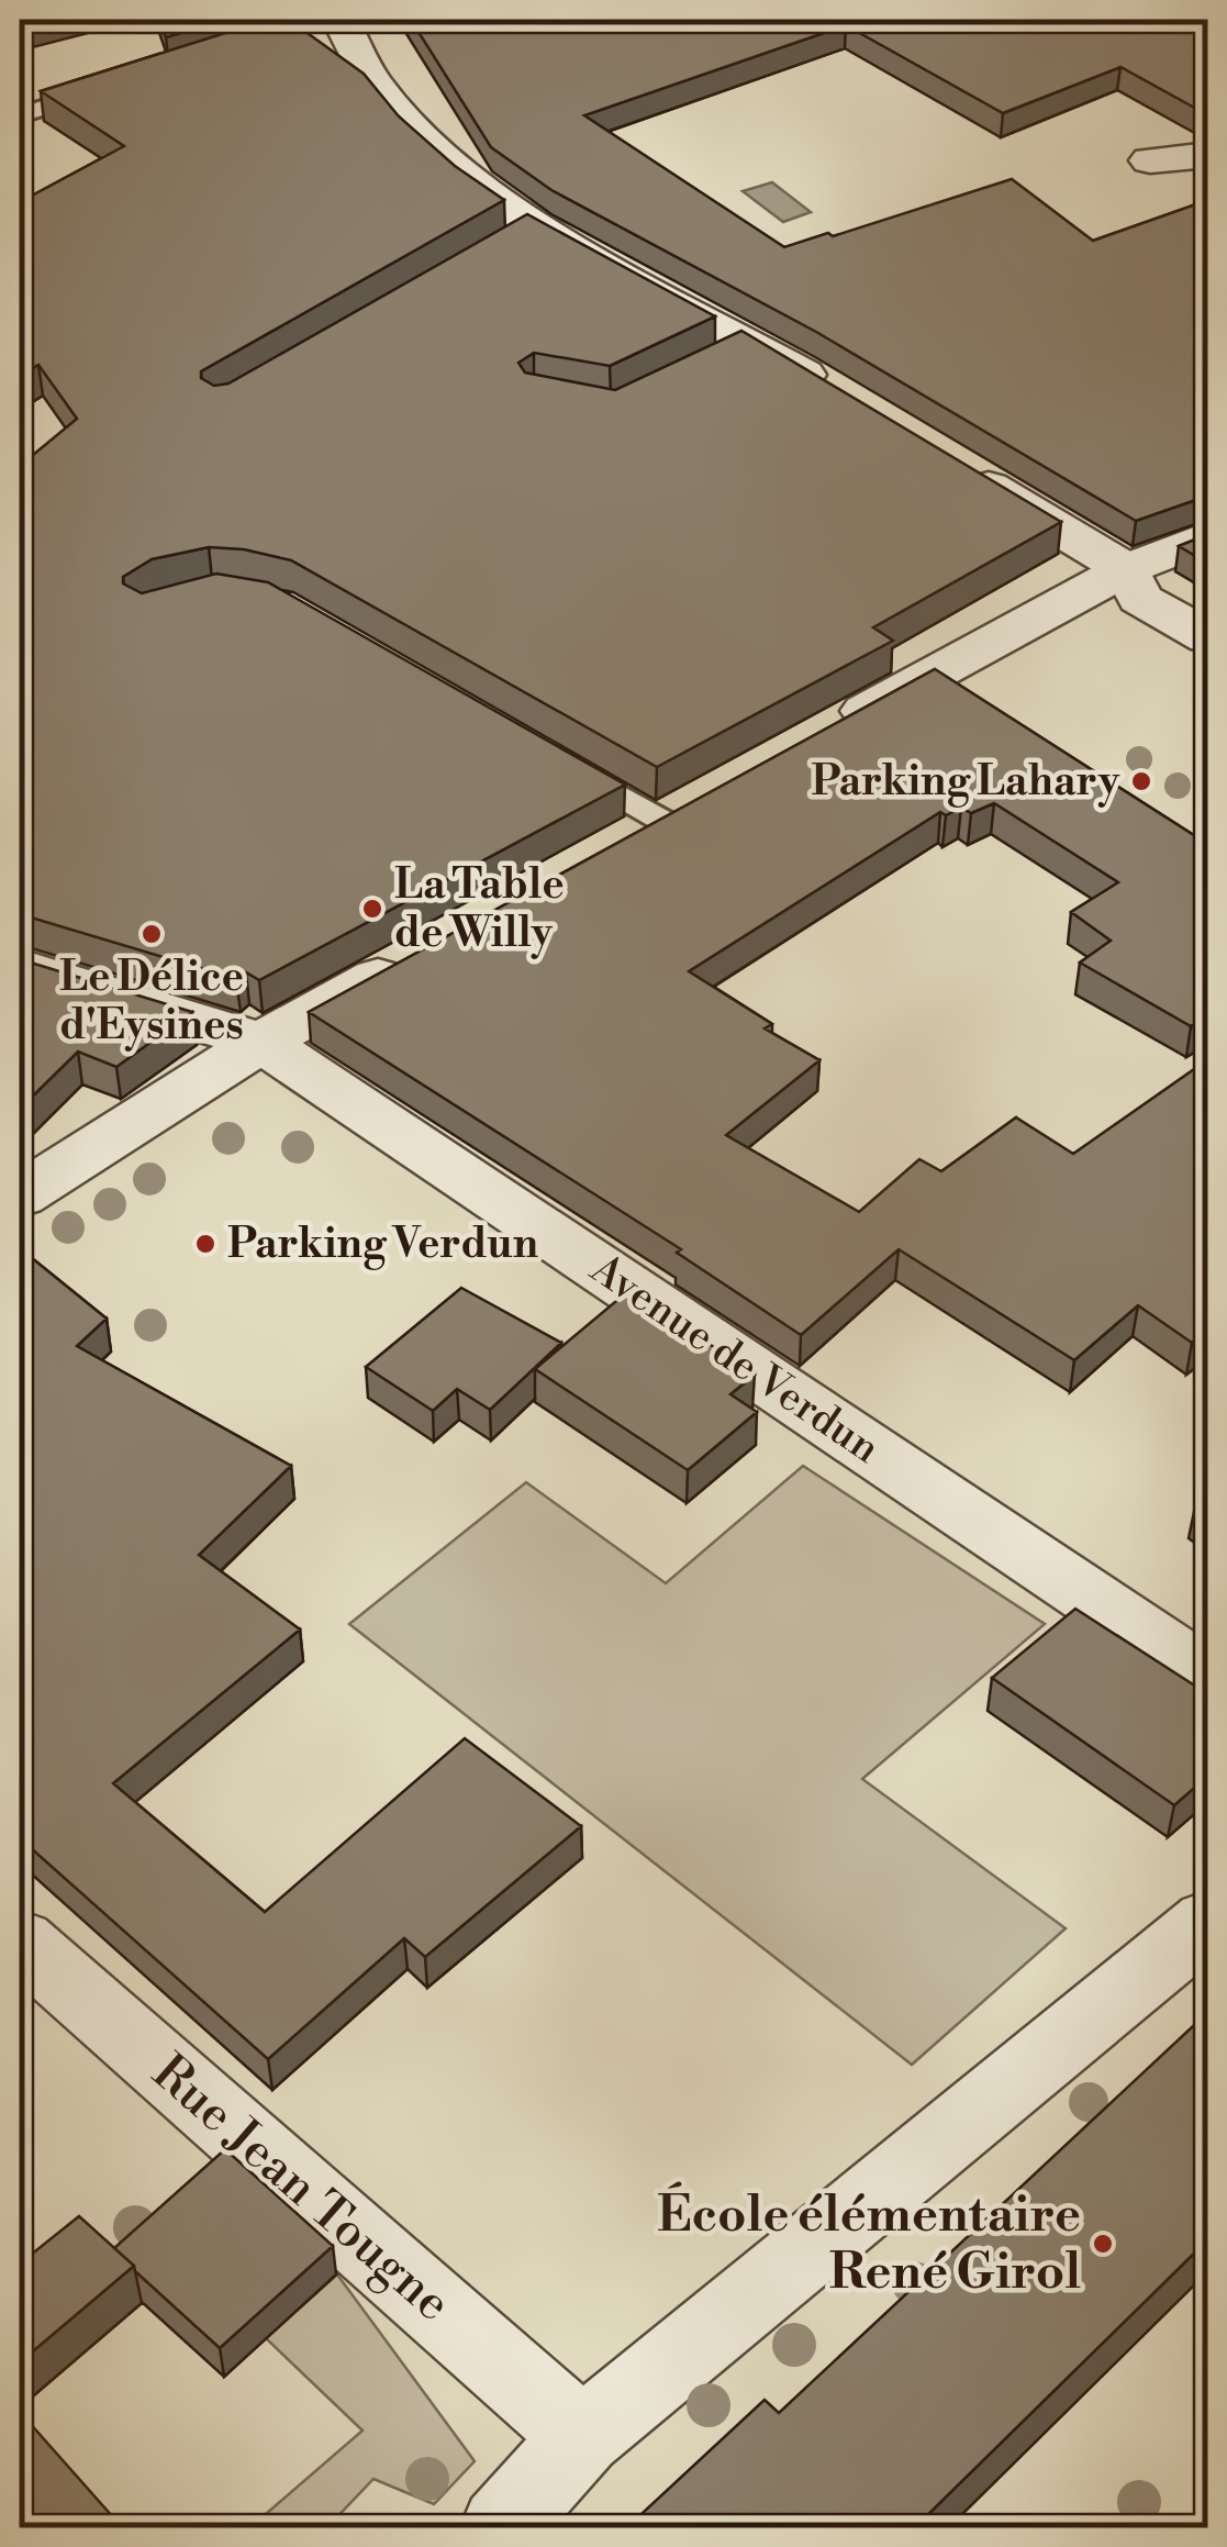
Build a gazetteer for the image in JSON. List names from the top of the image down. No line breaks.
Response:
{"streets":{"street":["Avenue de Verdun","Rue Jean Tougne"]},"places":["Parking Lahary","La Table de Willy","Le Délice d'Eysines","Parking Verdun","École élémentaire René Girol"]}
